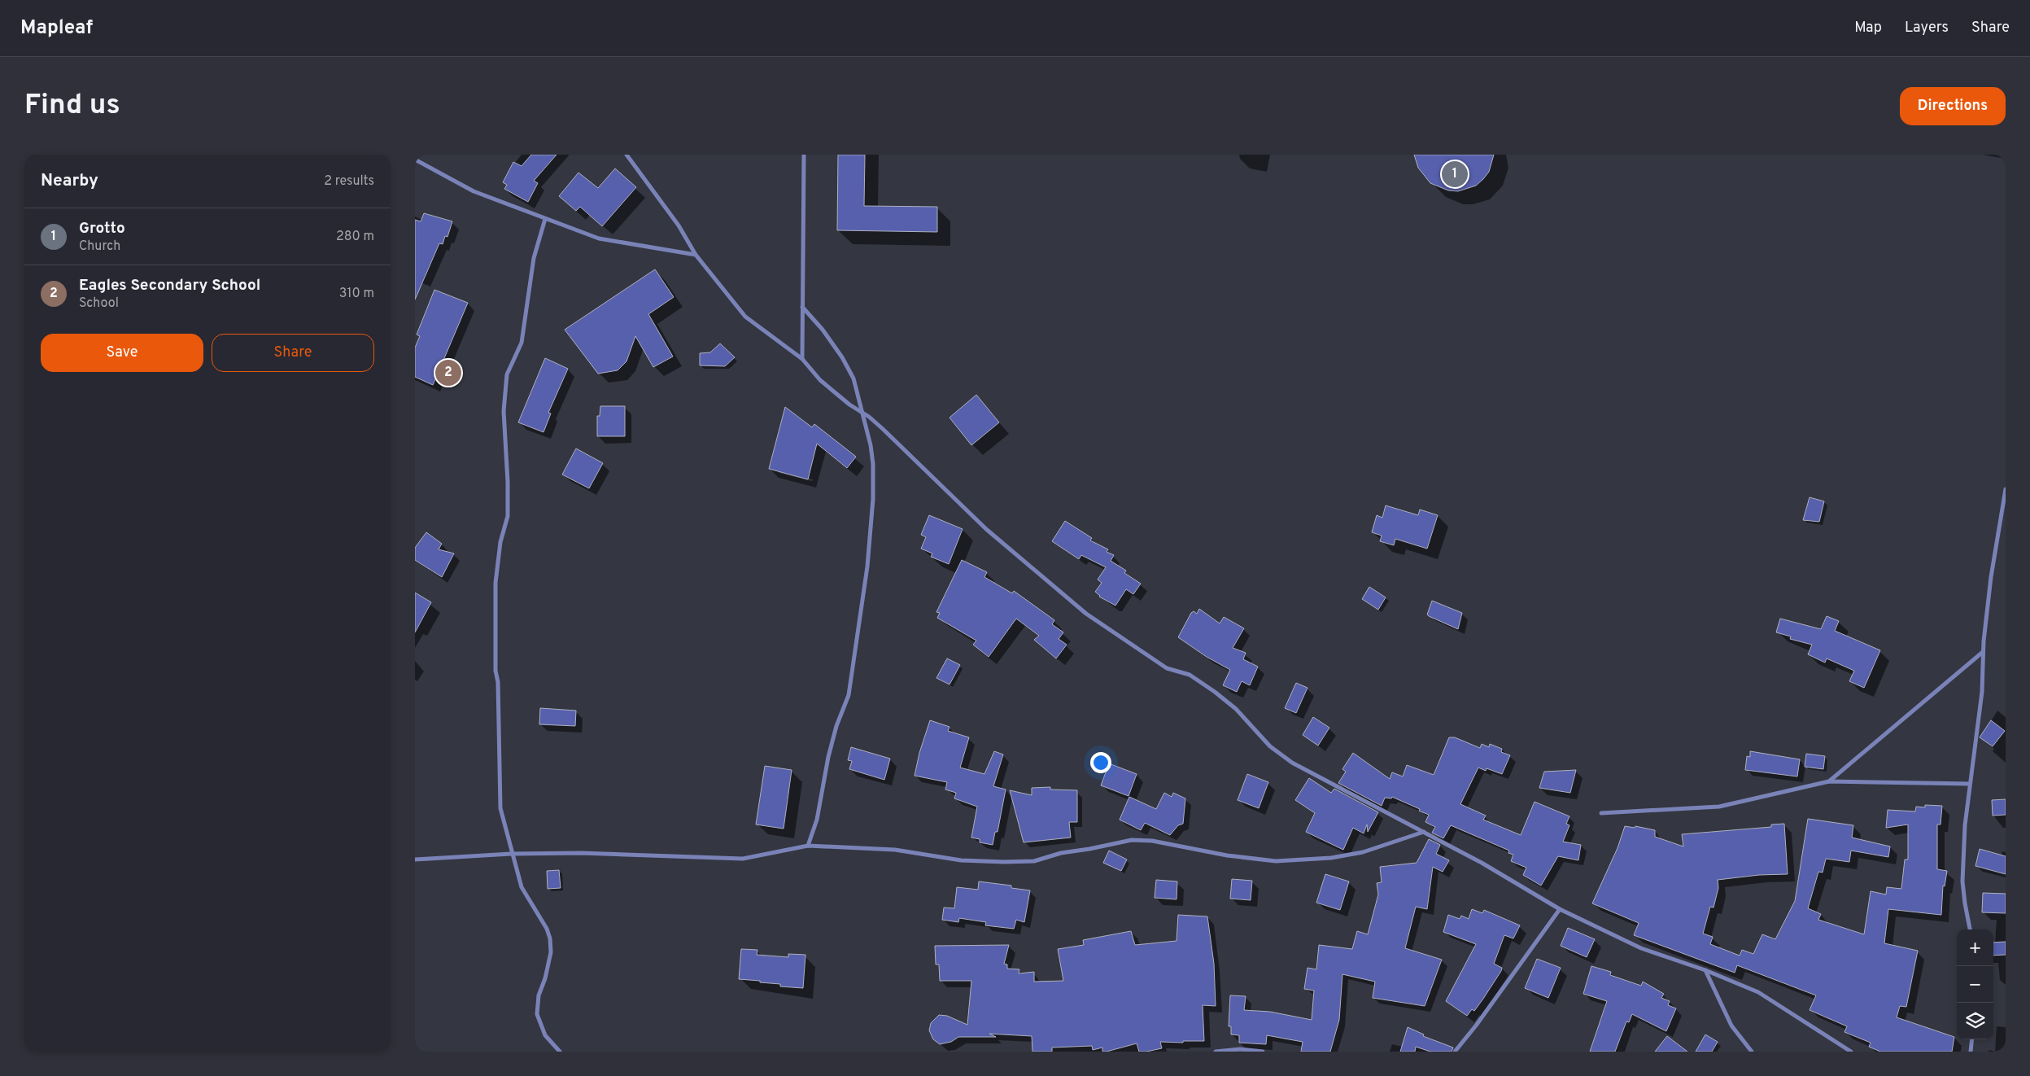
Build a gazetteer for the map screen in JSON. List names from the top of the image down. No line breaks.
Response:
{"page":{"header":"Mapleaf","nav":["Map","Layers","Share"],"buttons":["Directions",["Save","Share"]],"title":"Find us","heading":["Nearby","2 results"],"pins":["1","2"],"list":[{"mark":"1","name":"Grotto","note":"Church","value":"280 m"},{"mark":"2","name":"Eagles Secondary School","note":"School","value":"310 m"}],"map_buttons":["+","−"]}}
